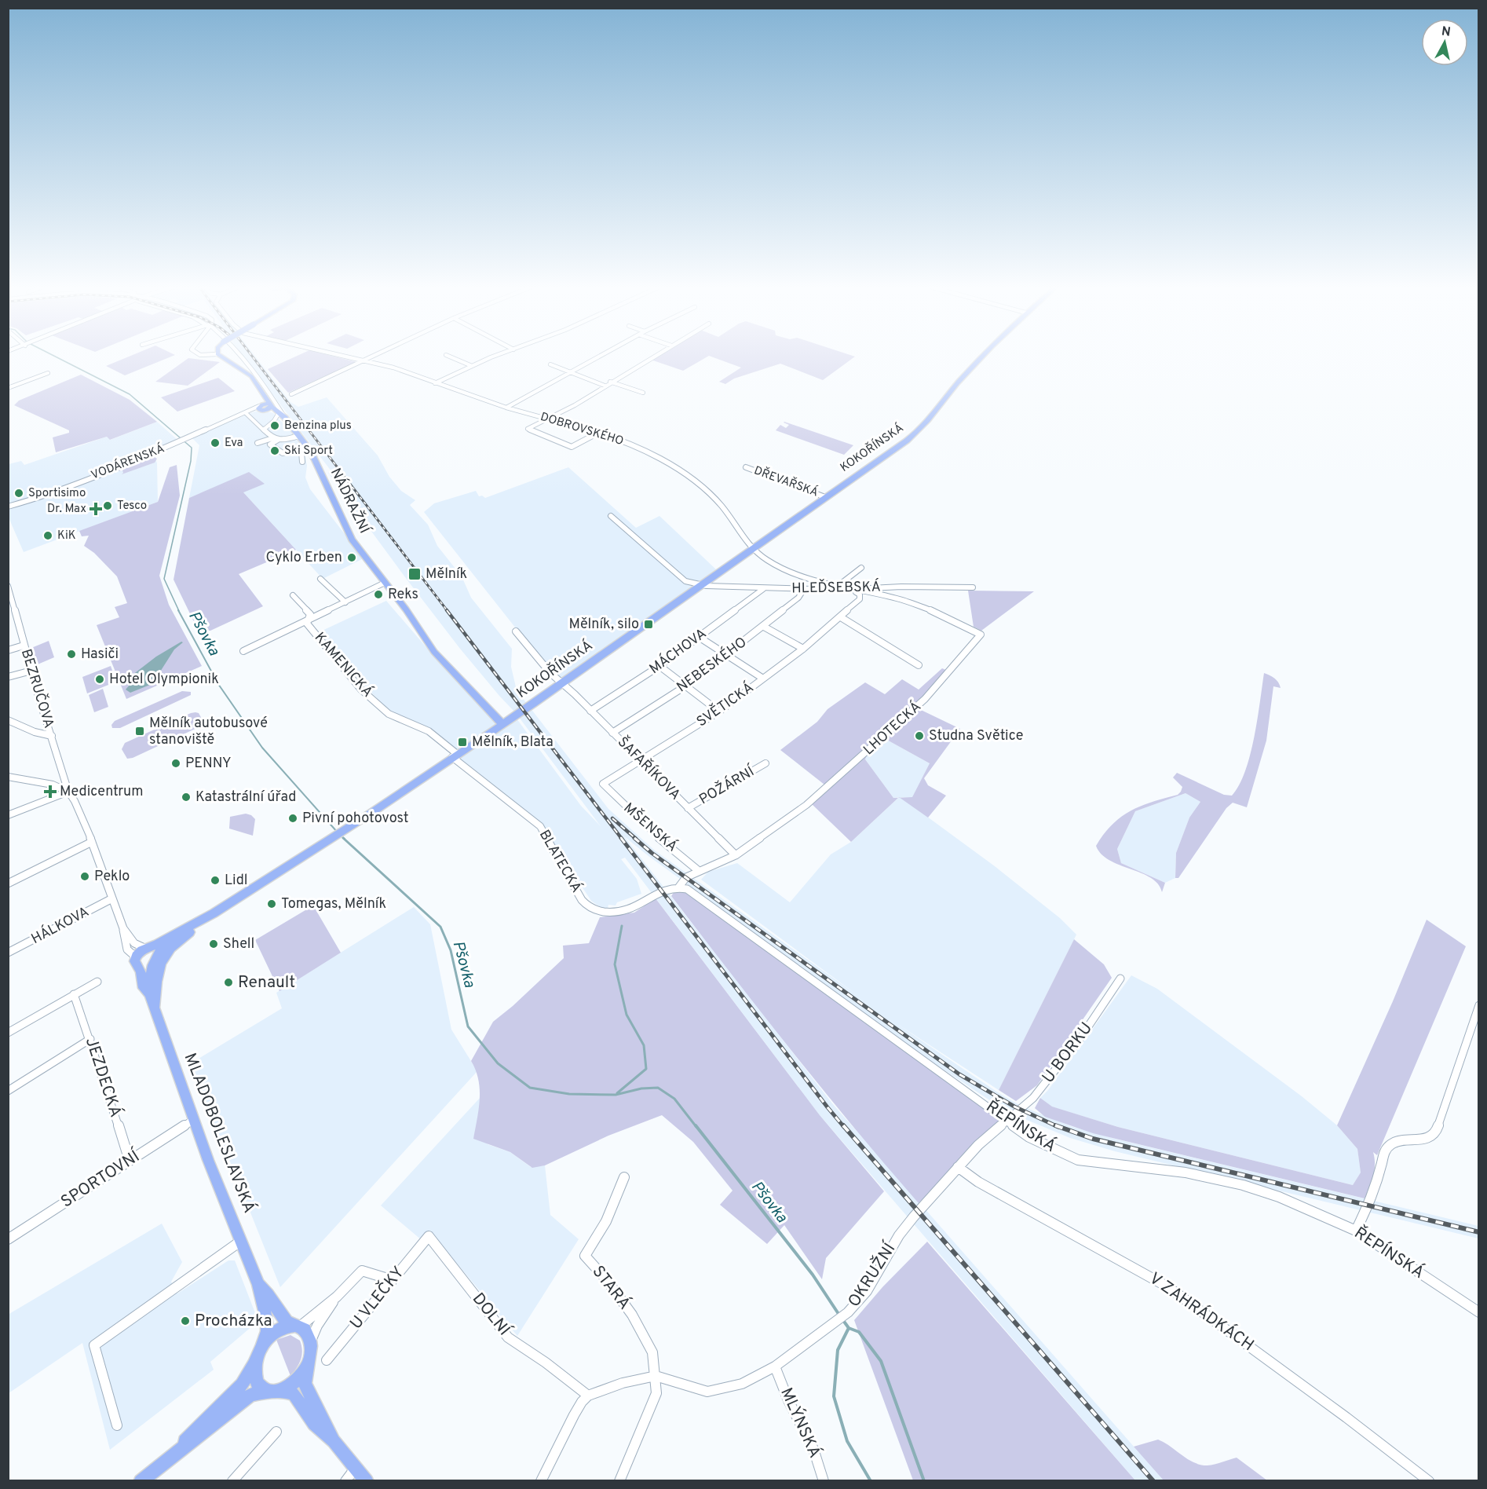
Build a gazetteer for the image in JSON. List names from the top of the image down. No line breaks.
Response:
{"streets":{"main road":["KOKOŘÍNSKÁ","NÁDRAŽNÍ","MLADOBOLESLAVSKÁ"],"street":["DOBROVSKÉHO","VODÁRENSKÁ","DŘEVAŘSKÁ","HLEĎSEBSKÁ","MÁCHOVA","KAMENICKÁ","NEBESKÉHO","BEZRUČOVA","SVĚTICKÁ","LHOTECKÁ","ŠAFAŘÍKOVA","POŽÁRNÍ","MŠENSKÁ","BLATECKÁ","HÁLKOVA","U BORKU","JEZDECKÁ","ŘEPÍNSKÁ","SPORTOVNÍ","OKRUŽNÍ","STARÁ","U VLEČKY","V ZAHRÁDKÁCH","DOLNÍ","MLÝNSKÁ"]},"crossings":[["DOBROVSKÉHO","KOKOŘÍNSKÁ"],["DOBROVSKÉHO","HLEĎSEBSKÁ"],["DOBROVSKÉHO","SVĚTICKÁ"],["DOBROVSKÉHO","LHOTECKÁ"],["KOKOŘÍNSKÁ","DŘEVAŘSKÁ"],["KOKOŘÍNSKÁ","NÁDRAŽNÍ"],["KOKOŘÍNSKÁ","HLEĎSEBSKÁ"],["KOKOŘÍNSKÁ","KAMENICKÁ"],["KOKOŘÍNSKÁ","ŠAFAŘÍKOVA"],["KOKOŘÍNSKÁ","BLATECKÁ"],["KOKOŘÍNSKÁ","MLADOBOLESLAVSKÁ"],["VODÁRENSKÁ","NÁDRAŽNÍ"],["HLEĎSEBSKÁ","MÁCHOVA"],["HLEĎSEBSKÁ","NEBESKÉHO"],["HLEĎSEBSKÁ","SVĚTICKÁ"],["HLEĎSEBSKÁ","LHOTECKÁ"],["MÁCHOVA","ŠAFAŘÍKOVA"],["KAMENICKÁ","BLATECKÁ"],["NEBESKÉHO","ŠAFAŘÍKOVA"],["BEZRUČOVA","MLADOBOLESLAVSKÁ"],["SVĚTICKÁ","LHOTECKÁ"],["SVĚTICKÁ","ŠAFAŘÍKOVA"],["SVĚTICKÁ","MŠENSKÁ"],["LHOTECKÁ","ŠAFAŘÍKOVA"],["LHOTECKÁ","MŠENSKÁ"],["LHOTECKÁ","BLATECKÁ"],["LHOTECKÁ","ŘEPÍNSKÁ"],["ŠAFAŘÍKOVA","POŽÁRNÍ"],["BLATECKÁ","ŘEPÍNSKÁ"],["HÁLKOVA","MLADOBOLESLAVSKÁ"],["U BORKU","ŘEPÍNSKÁ"],["U BORKU","OKRUŽNÍ"],["JEZDECKÁ","SPORTOVNÍ"],["ŘEPÍNSKÁ","OKRUŽNÍ"],["MLADOBOLESLAVSKÁ","SPORTOVNÍ"],["OKRUŽNÍ","STARÁ"],["OKRUŽNÍ","V ZAHRÁDKÁCH"],["OKRUŽNÍ","DOLNÍ"],["OKRUŽNÍ","MLÝNSKÁ"],["U VLEČKY","DOLNÍ"]],"water":["Pšovka"],"places":{"other":["Benzina plus","Eva","Ski Sport","Sportisimo","Tesco","KiK","Cyklo Erben","Reks","Hasiči","Hotel Olympionik","Studna Světice","PENNY","Katastrální úřad","Pivní pohotovost","Peklo","Lidl","Tomegas, Mělník","Shell","Renault","Procházka"],"health":["Dr. Max","Medicentrum"],"transit":["Mělník","Mělník, silo","Mělník autobusové stanoviště","Mělník, Blata"]},"north":"top"}
